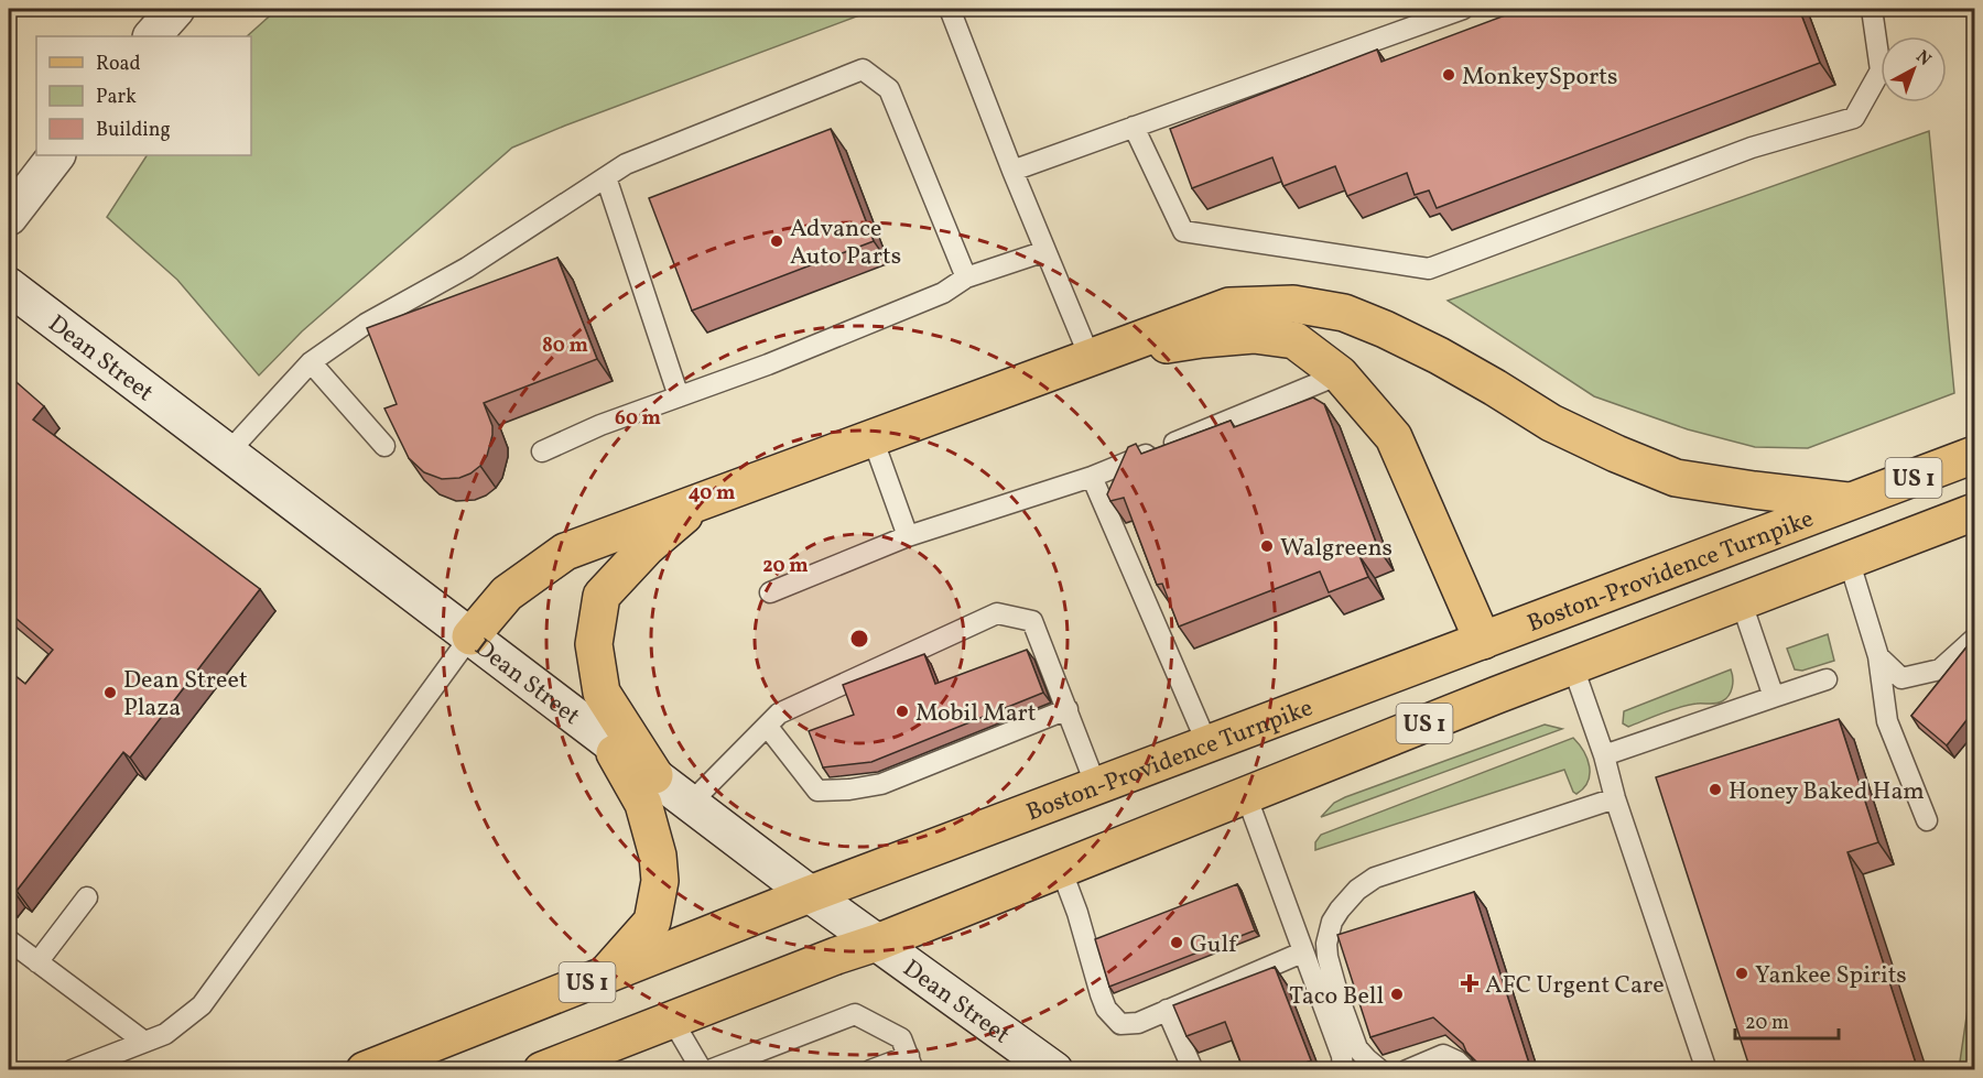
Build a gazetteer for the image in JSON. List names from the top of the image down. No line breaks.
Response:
{"streets":{"main road":["Dean Street","US 1","Boston-Providence Turnpike"]},"crossings":[["Dean Street","US 1"],["Dean Street","Boston-Providence Turnpike"]],"places":{"other":["MonkeySports","Advance Auto Parts","Walgreens","Dean Street Plaza","Mobil Mart","Honey Baked Ham","Gulf","Yankee Spirits","Taco Bell"],"health":["AFC Urgent Care"]},"legend":["Road","Park","Building"],"scale_bar":"20 m","north":"top right","rings":["80 m","60 m","40 m","20 m"]}
